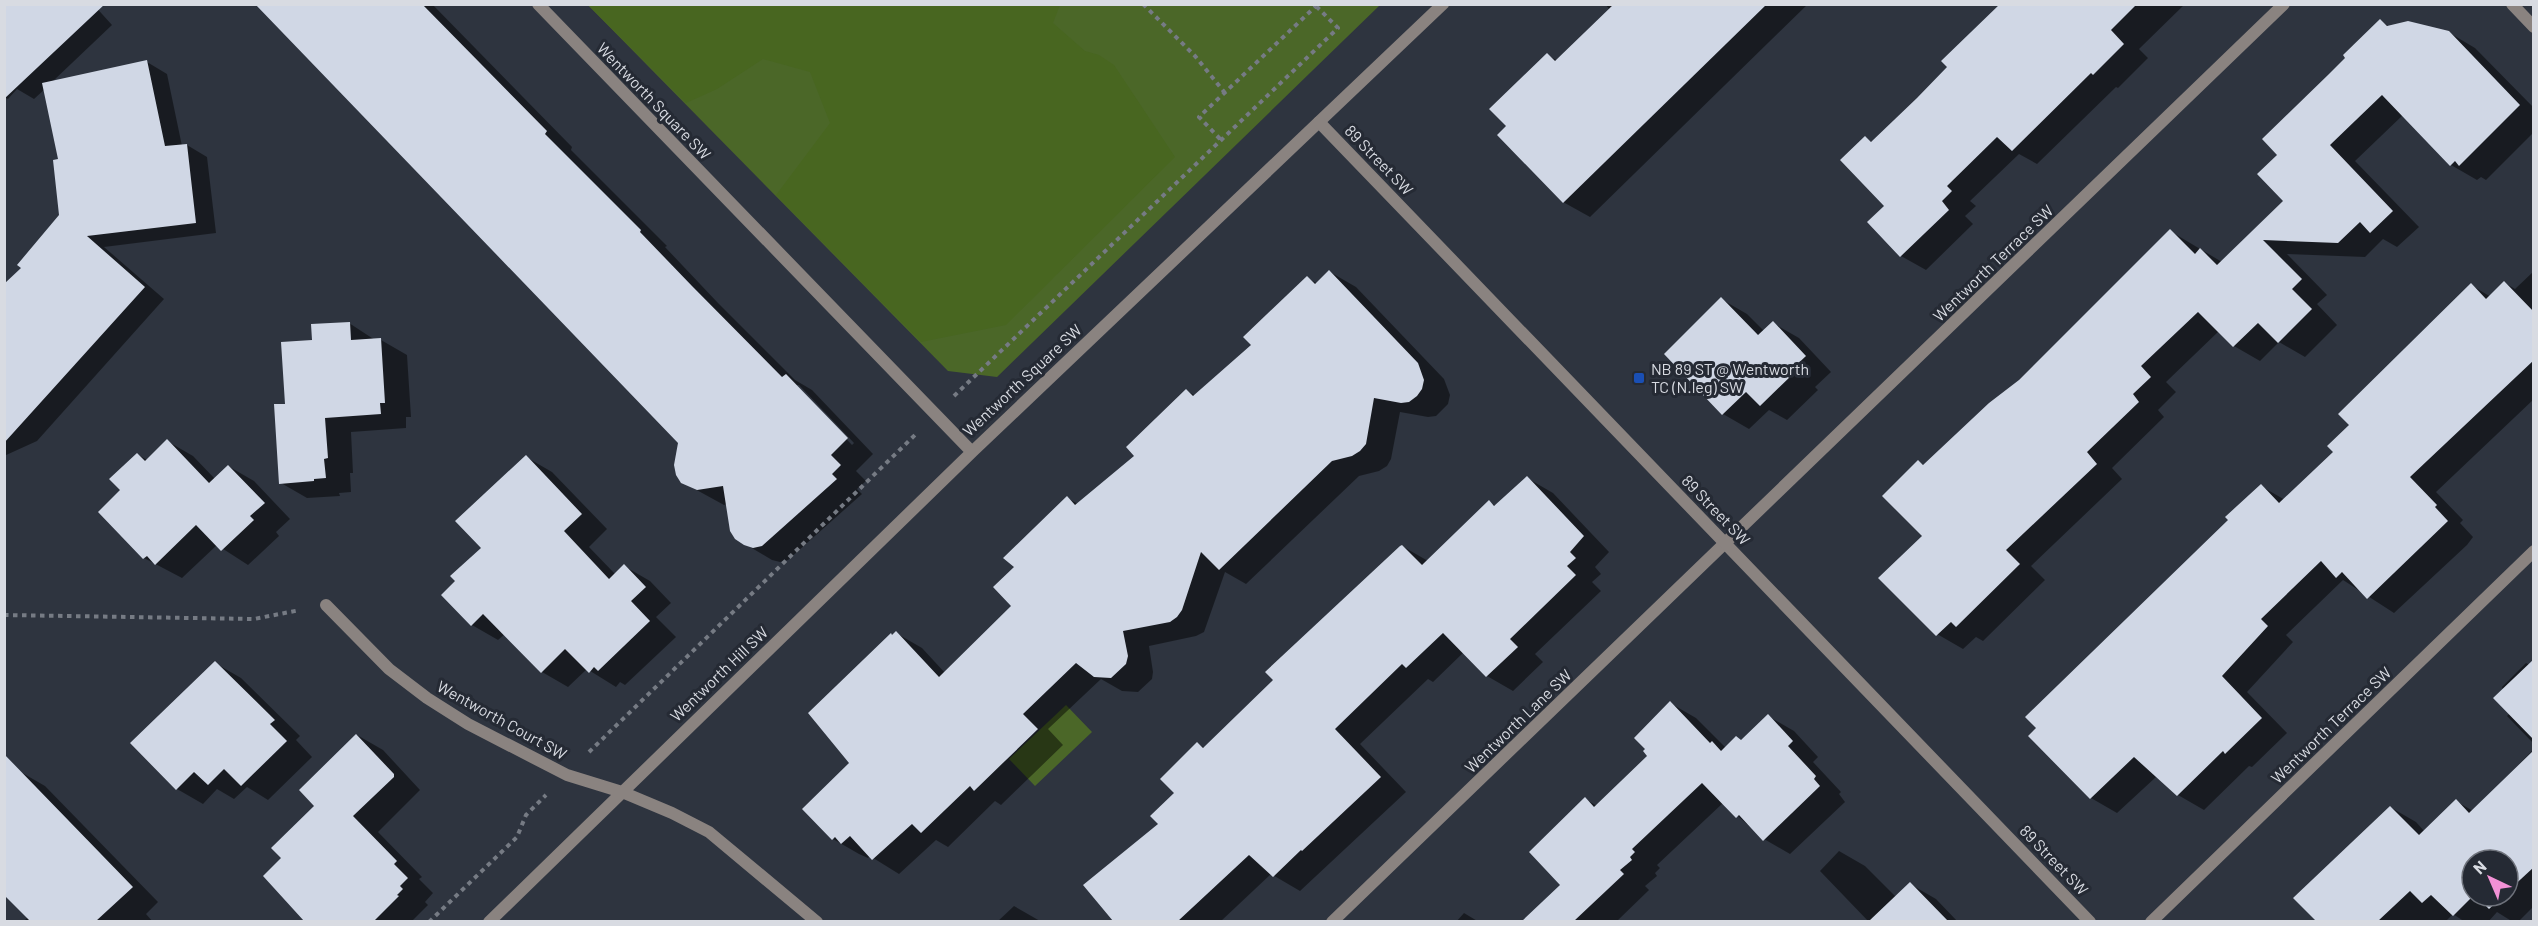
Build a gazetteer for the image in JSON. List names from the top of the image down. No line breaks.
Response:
{"streets":{"street":["Wentworth Square SW","89 Street SW","Wentworth Terrace SW","Wentworth Hill SW","Wentworth Court SW","Wentworth Lane SW"]},"crossings":[["Wentworth Square SW","89 Street SW"],["Wentworth Square SW","Wentworth Hill SW"],["89 Street SW","Wentworth Terrace SW"],["89 Street SW","Wentworth Lane SW"],["Wentworth Terrace SW","Wentworth Lane SW"],["Wentworth Hill SW","Wentworth Court SW"]],"places":{"transit":["NB 89 ST @ Wentworth TC (N.leg) SW"]},"north":"top left"}
